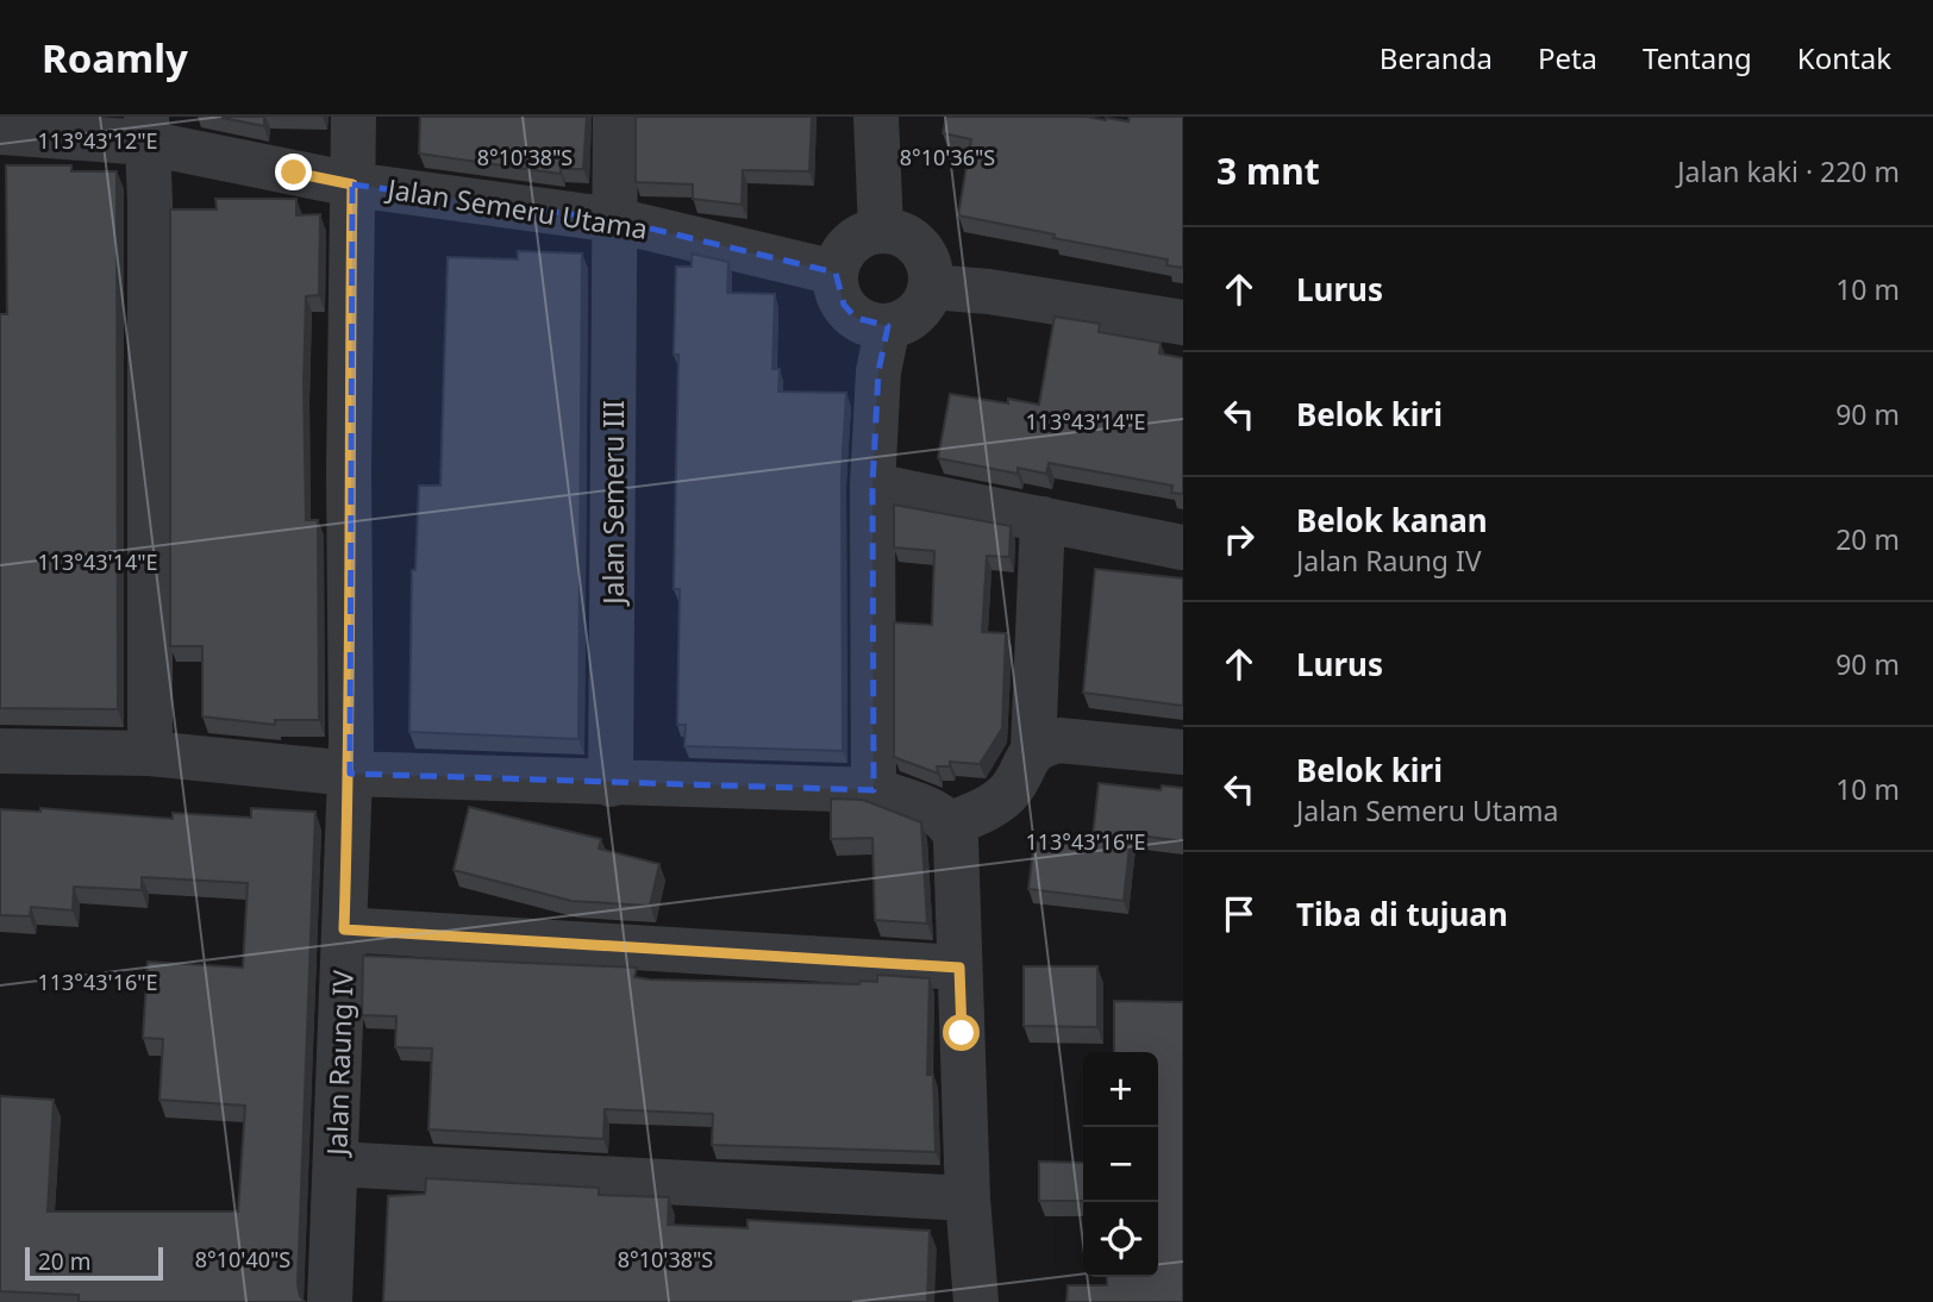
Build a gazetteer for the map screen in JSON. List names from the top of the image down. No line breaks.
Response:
{"streets":{"street":["Jalan Semeru Utama","Jalan Semeru III","Jalan Raung IV"]},"crossings":[["Jalan Semeru Utama","Jalan Semeru III"],["Jalan Semeru Utama","Jalan Raung IV"]],"scale_bar":"20 m","page":{"header":"Roamly","nav":["Beranda","Peta","Tentang","Kontak"],"heading":["3 mnt","Jalan kaki · 220 m"],"list":[["Lurus","10 m"],["Belok kiri","90 m"],["Belok kanan","Jalan Raung IV","20 m"],["Lurus","90 m"],["Belok kiri","Jalan Semeru Utama","10 m"],"Tiba di tujuan"],"map_buttons":["+","−"],"scale":"20 m"},"coordinates":["113°43'12\"E","8°10'38\"S","8°10'36\"S","113°43'14\"E","113°43'16\"E","8°10'40\"S"]}
